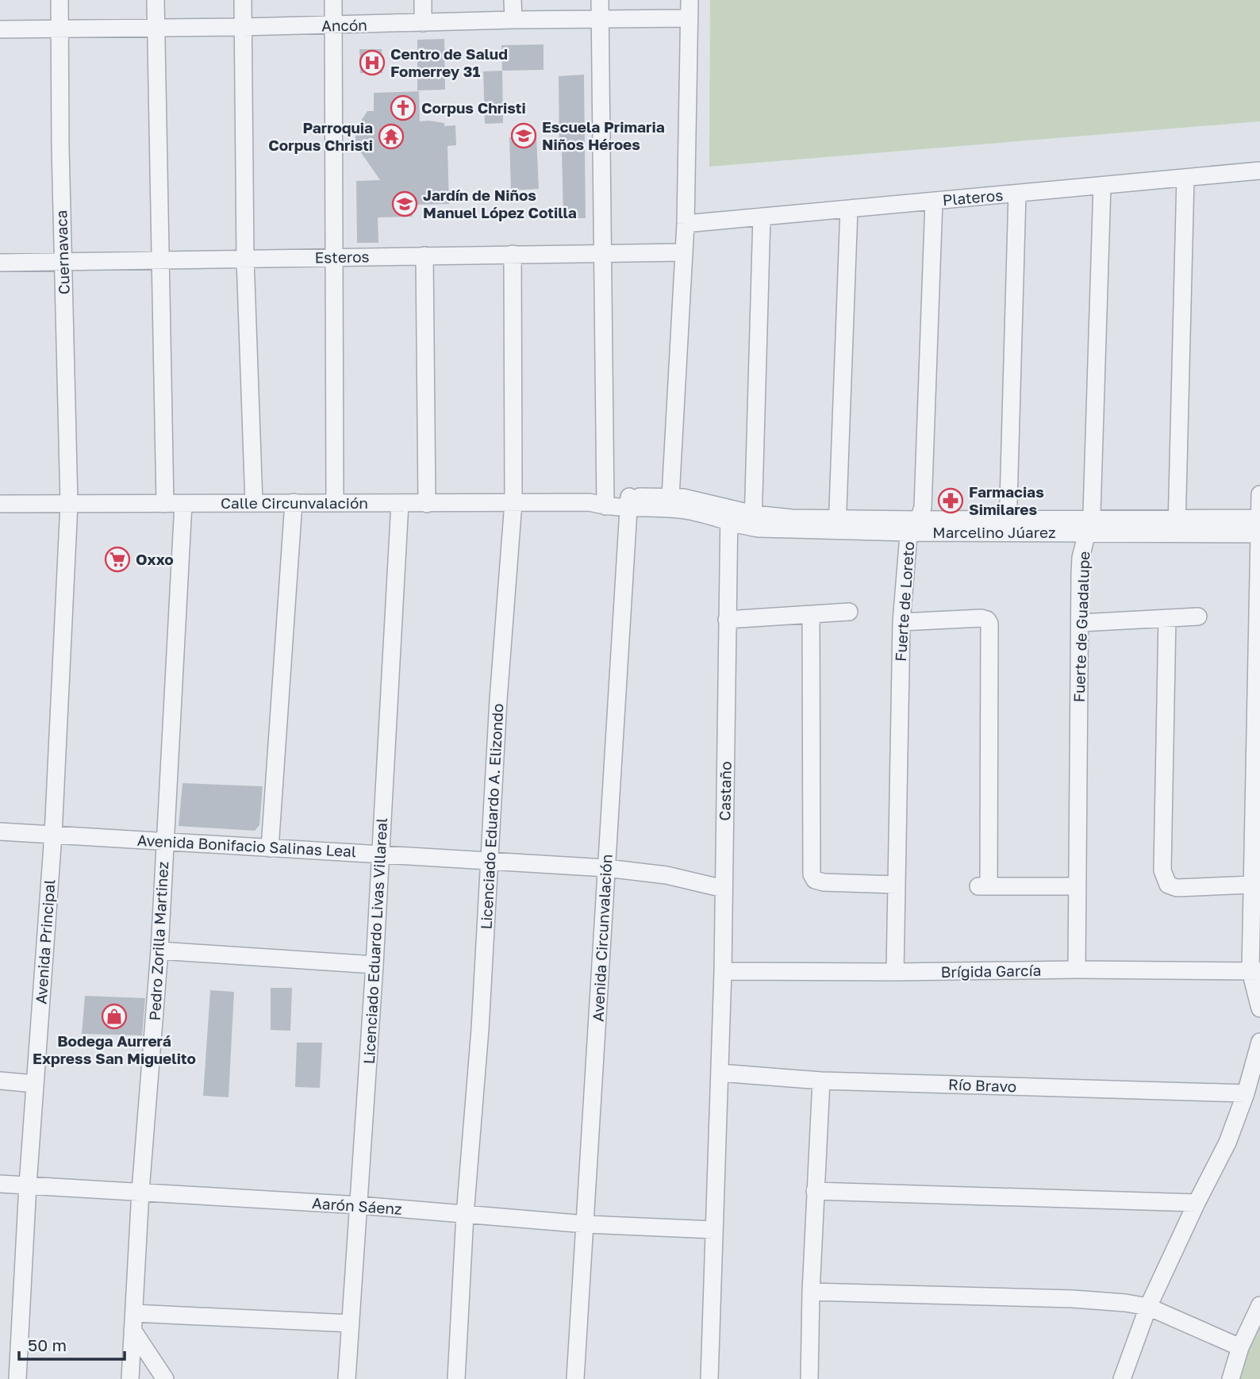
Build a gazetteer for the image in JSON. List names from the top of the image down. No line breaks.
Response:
{"streets":{"street":["Ancón","Plateros","Cuernavaca","Esteros","Calle Circunvalación","Marcelino Júarez","Fuerte de Loreto","Fuerte de Guadalupe","Castaño","Licenciado Eduardo A. Elizondo","Avenida Bonifacio Salinas Leal","Avenida Circunvalación","Pedro Zorilla Martinez","Licenciado Eduardo Livas Villareal","Avenida Principal","Brígida García","Río Bravo","Aarón Sáenz"]},"crossings":[["Ancón","Cuernavaca"],["Plateros","Fuerte de Loreto"],["Plateros","Fuerte de Guadalupe"],["Cuernavaca","Esteros"],["Cuernavaca","Calle Circunvalación"],["Cuernavaca","Avenida Principal"],["Esteros","Licenciado Eduardo A. Elizondo"],["Calle Circunvalación","Marcelino Júarez"],["Calle Circunvalación","Castaño"],["Calle Circunvalación","Licenciado Eduardo A. Elizondo"],["Calle Circunvalación","Avenida Circunvalación"],["Calle Circunvalación","Pedro Zorilla Martinez"],["Calle Circunvalación","Licenciado Eduardo Livas Villareal"],["Calle Circunvalación","Avenida Principal"],["Marcelino Júarez","Fuerte de Loreto"],["Marcelino Júarez","Fuerte de Guadalupe"],["Marcelino Júarez","Castaño"],["Fuerte de Loreto","Brígida García"],["Fuerte de Guadalupe","Brígida García"],["Castaño","Avenida Bonifacio Salinas Leal"],["Castaño","Brígida García"],["Castaño","Río Bravo"],["Castaño","Aarón Sáenz"],["Licenciado Eduardo A. Elizondo","Avenida Bonifacio Salinas Leal"],["Licenciado Eduardo A. Elizondo","Aarón Sáenz"],["Avenida Bonifacio Salinas Leal","Avenida Circunvalación"],["Avenida Bonifacio Salinas Leal","Pedro Zorilla Martinez"],["Avenida Bonifacio Salinas Leal","Licenciado Eduardo Livas Villareal"],["Avenida Bonifacio Salinas Leal","Avenida Principal"],["Avenida Circunvalación","Aarón Sáenz"],["Pedro Zorilla Martinez","Aarón Sáenz"],["Licenciado Eduardo Livas Villareal","Aarón Sáenz"],["Avenida Principal","Aarón Sáenz"]],"places":{"hospital":["Centro de Salud Fomerrey 31"],"church":["Corpus Christi"],"school or university":["Escuela Primaria Niños Héroes","Jardín de Niños Manuel López Cotilla"],"temple":["Parroquia Corpus Christi"],"pharmacy":["Farmacias Similares"],"supermarket":["Oxxo"],"shop":["Bodega Aurrerá Express San Miguelito"]},"scale_bar":"50 m"}
